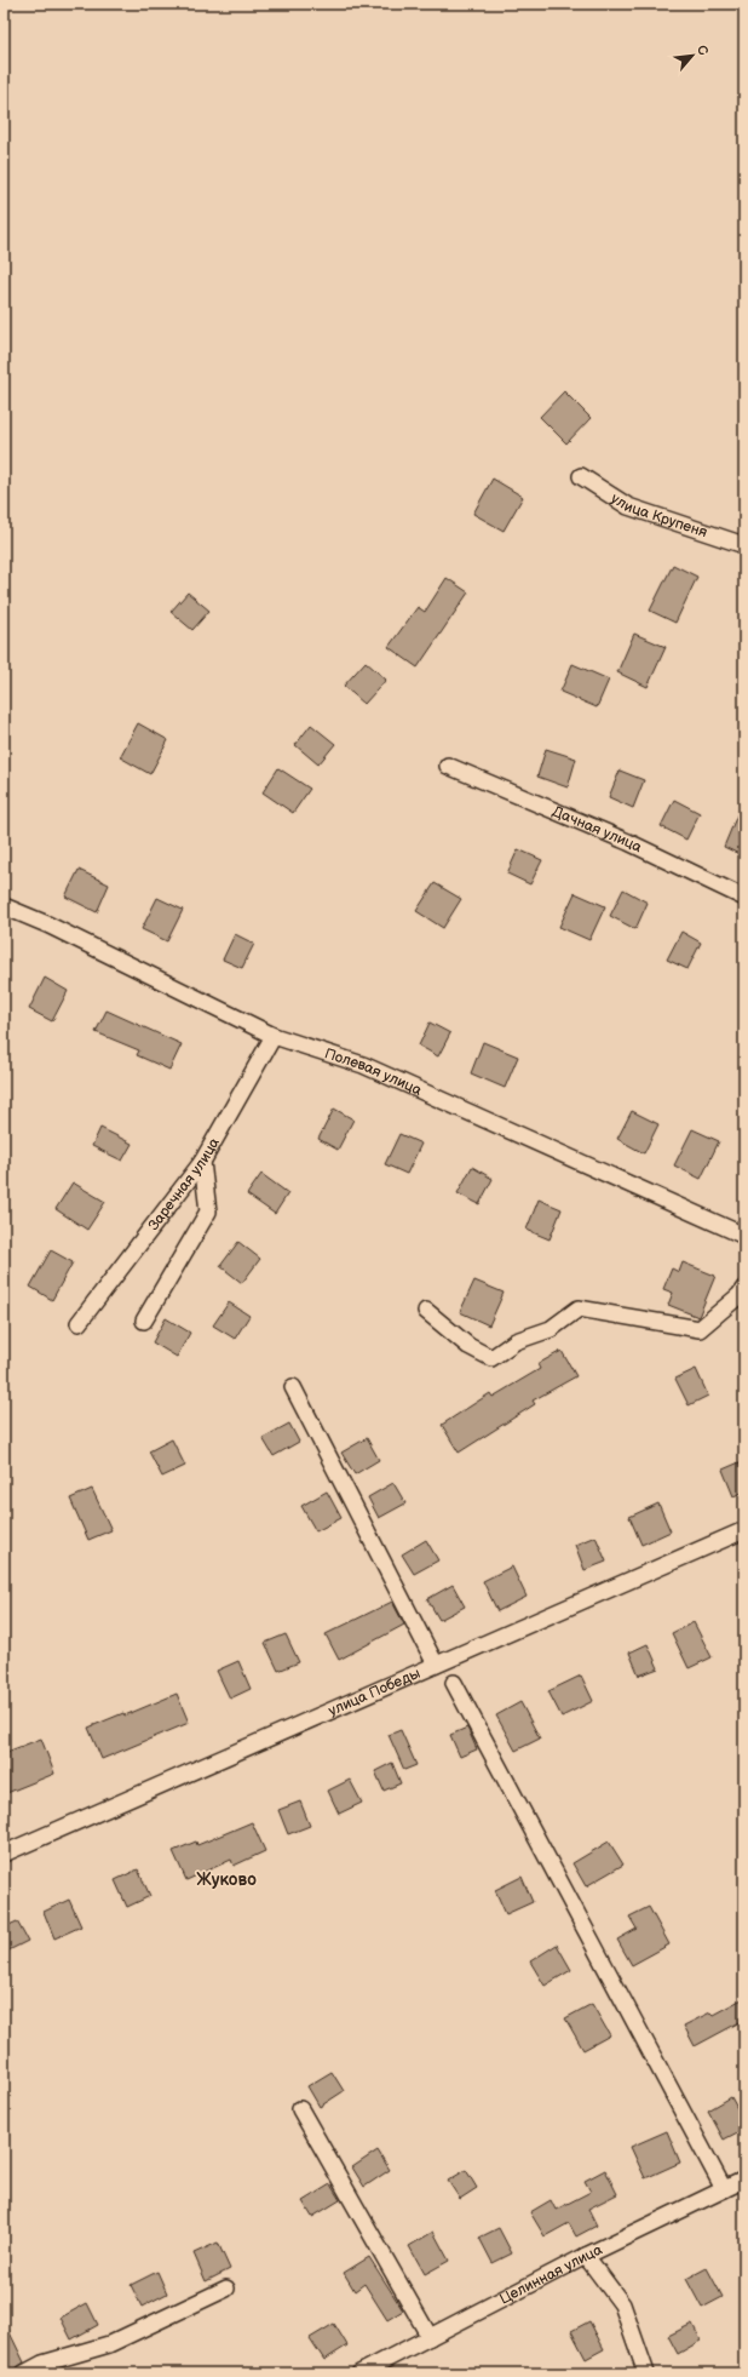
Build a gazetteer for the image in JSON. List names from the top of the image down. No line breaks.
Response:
{"streets":{"street":["улица Крупеня","Дачная улица","Полевая улица","Заречная улица","улица Победы","Целинная улица"]},"crossings":[["Полевая улица","Заречная улица"]],"districts":["Жуково"],"north":"top right"}
